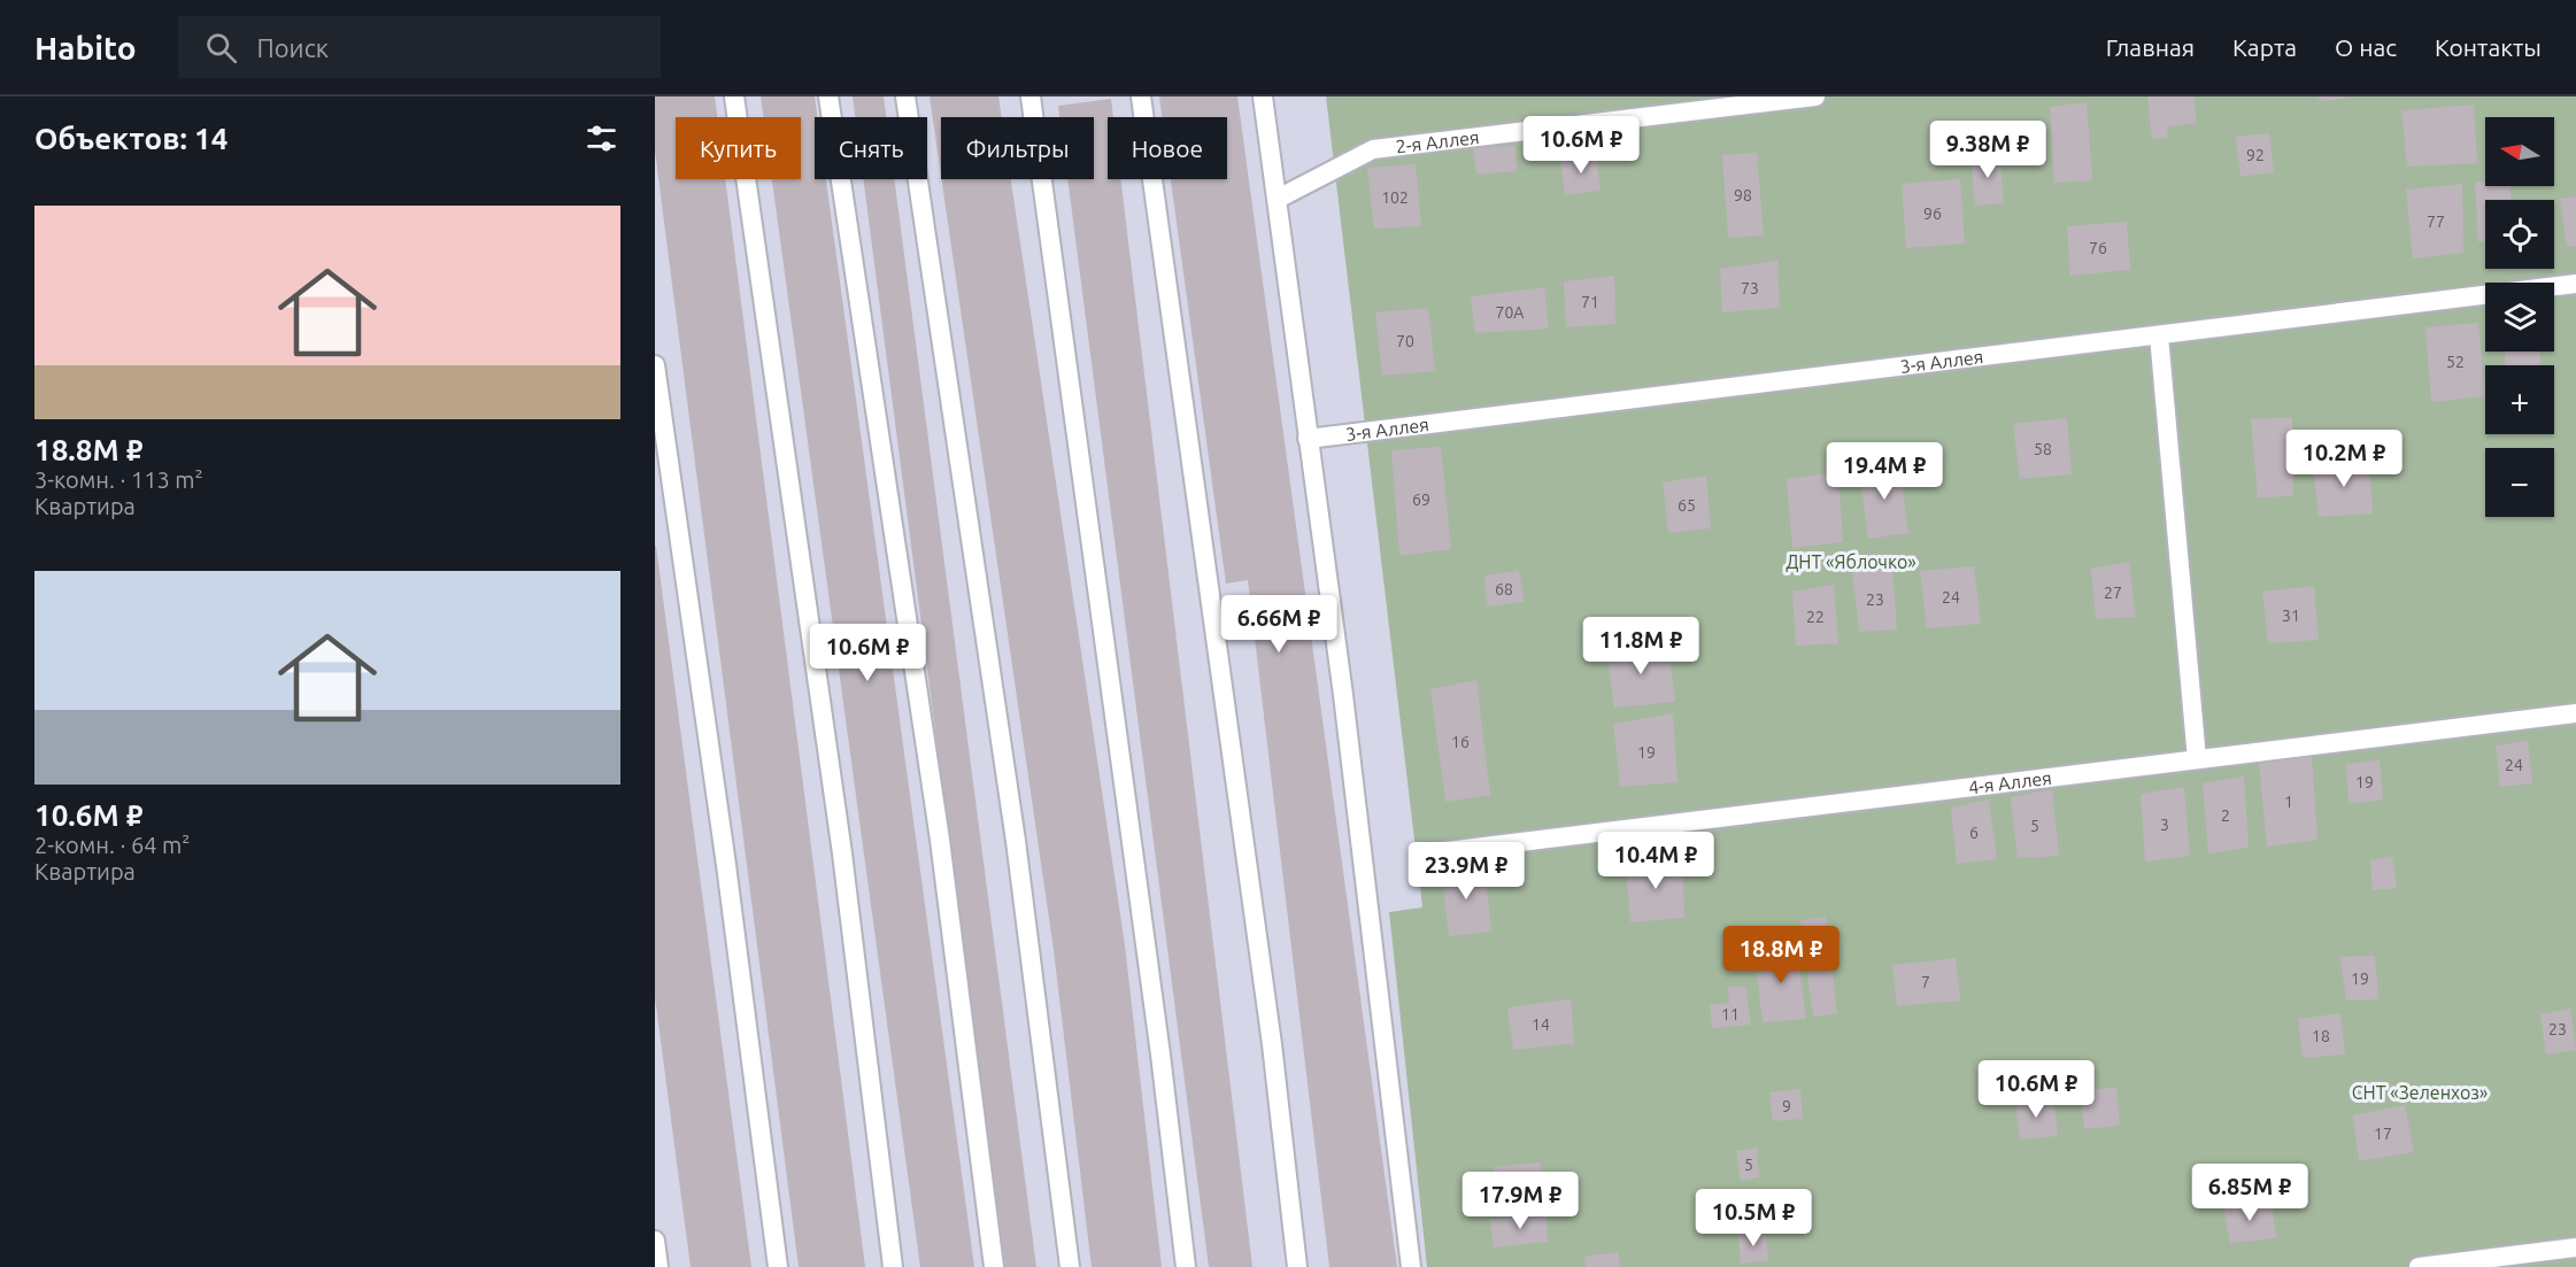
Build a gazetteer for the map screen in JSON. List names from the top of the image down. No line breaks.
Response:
{"streets":{"lane":["2-я Аллея","3-я Аллея","4-я Аллея"]},"parks":["ДНТ «Яблочко»","СНТ «Зеленхоз»"],"house_numbers":["92","98","102","96","77","76","73","71","70А","70","52","58","69","65","68","27","24","23","31","22","16","19","24","19","1","2","3","5","6","19","7","11","14","23","18","9","17","5"],"north":"left","page":{"header":"Habito","search":"Поиск","nav":["Главная","Карта","О нас","Контакты"],"heading":"Объектов: 14","price":["10.6M ₽","9.38M ₽","10.2M ₽","19.4M ₽","6.66M ₽","11.8M ₽","10.6M ₽","10.4M ₽","23.9M ₽","18.8M ₽","10.6M ₽","6.85M ₽","17.9M ₽","10.5M ₽"],"map_buttons":["+","−"],"chip":["Купить","Снять","Фильтры","Новое"],"list":[{"name":"18.8M ₽","note":"3-комн. · 113 m² · Квартира"},{"name":"10.6M ₽","note":"2-комн. · 64 m² · Квартира"}]}}
